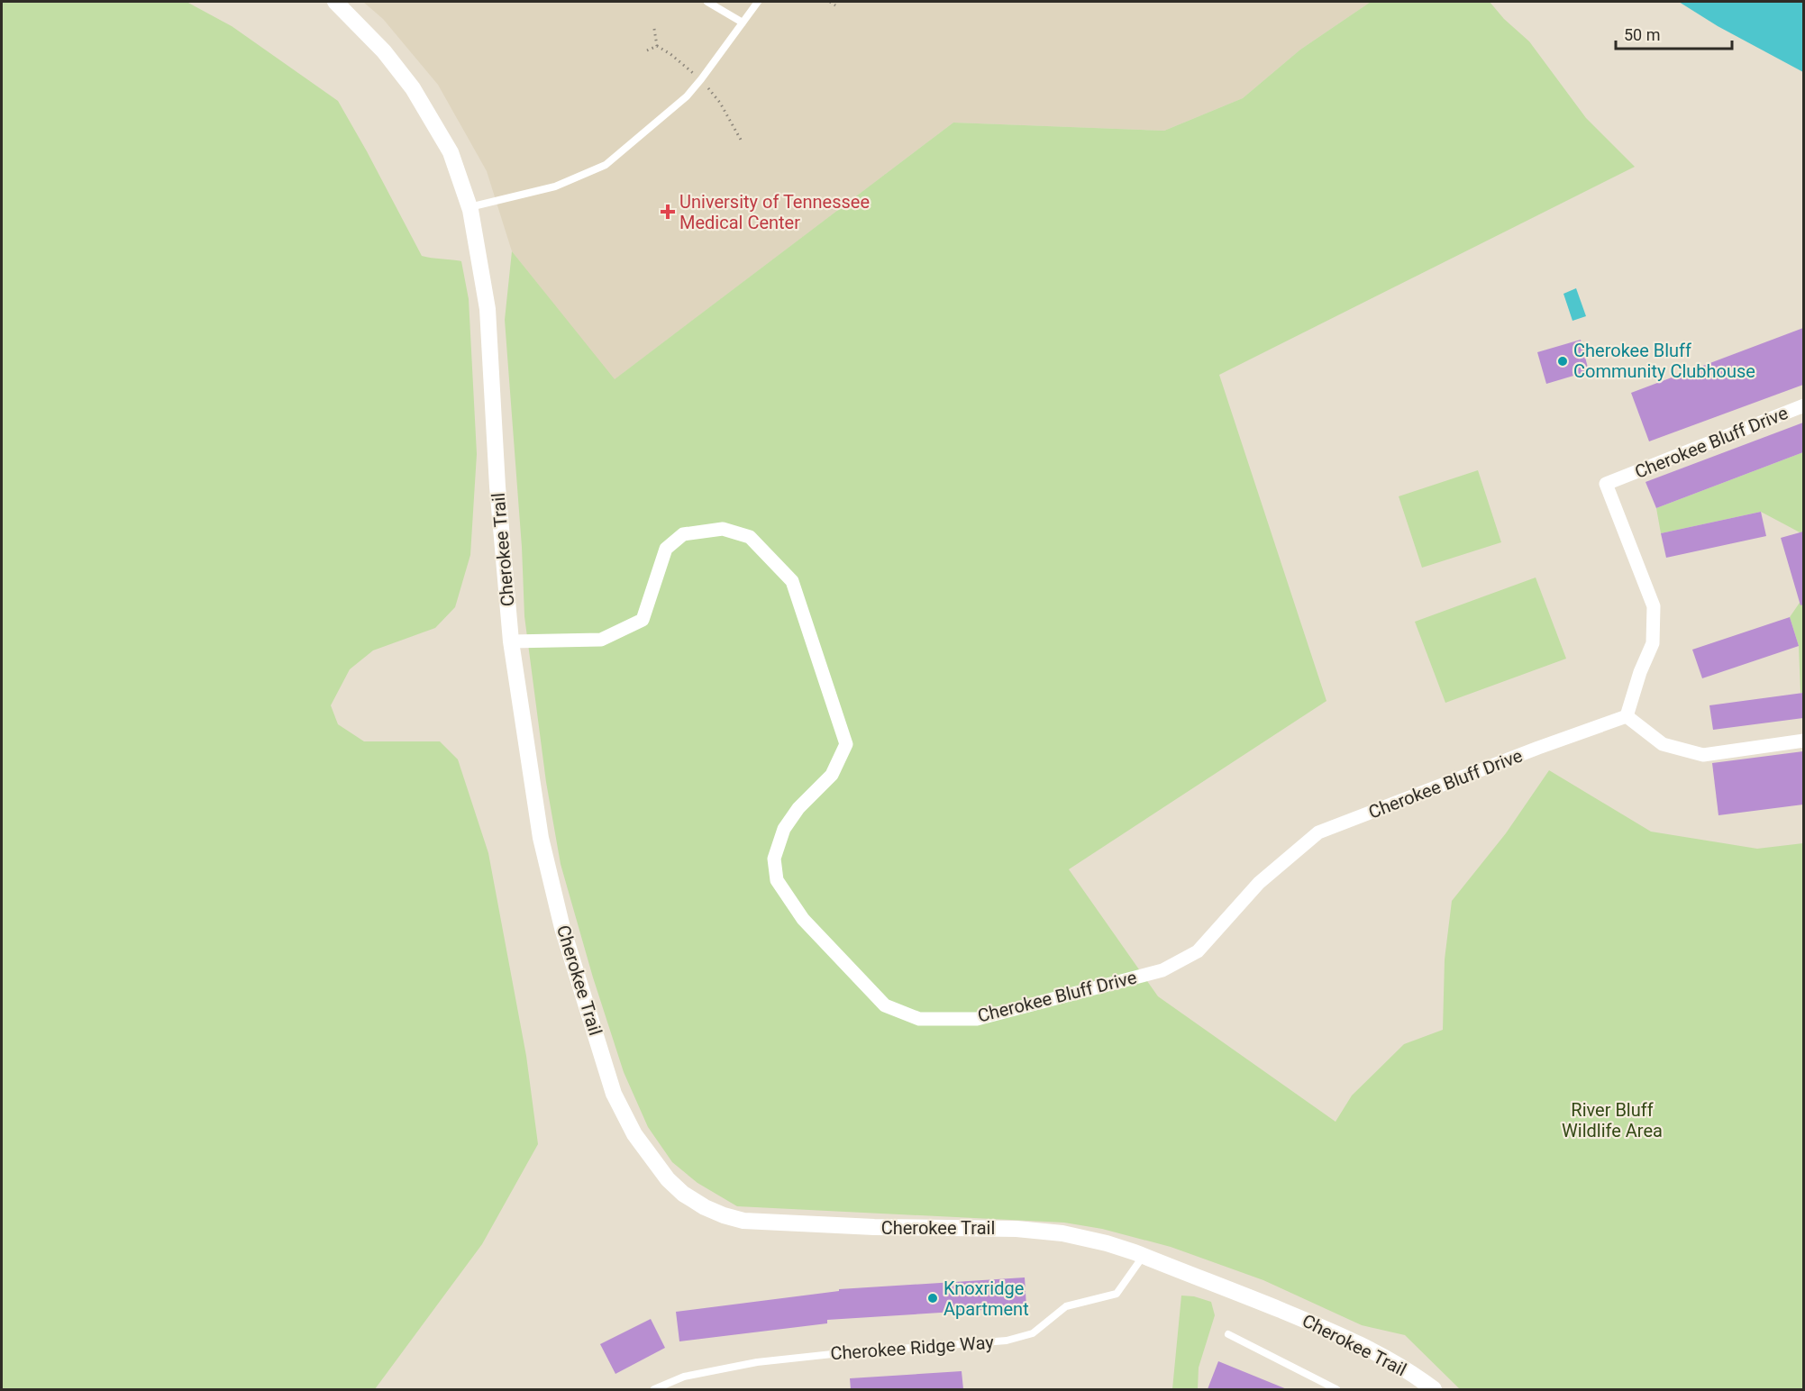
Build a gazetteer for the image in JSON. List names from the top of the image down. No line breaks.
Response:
{"streets":{"street":["Cherokee Bluff Drive","Cherokee Trail"],"lane":["Cherokee Ridge Way"]},"crossings":[["Cherokee Bluff Drive","Cherokee Trail"],["Cherokee Trail","Cherokee Ridge Way"]],"parks":["River Bluff Wildlife Area"],"places":{"health":["University of Tennessee Medical Center"],"other":["Cherokee Bluff Community Clubhouse","Knoxridge Apartment"]},"scale_bar":"50 m"}
